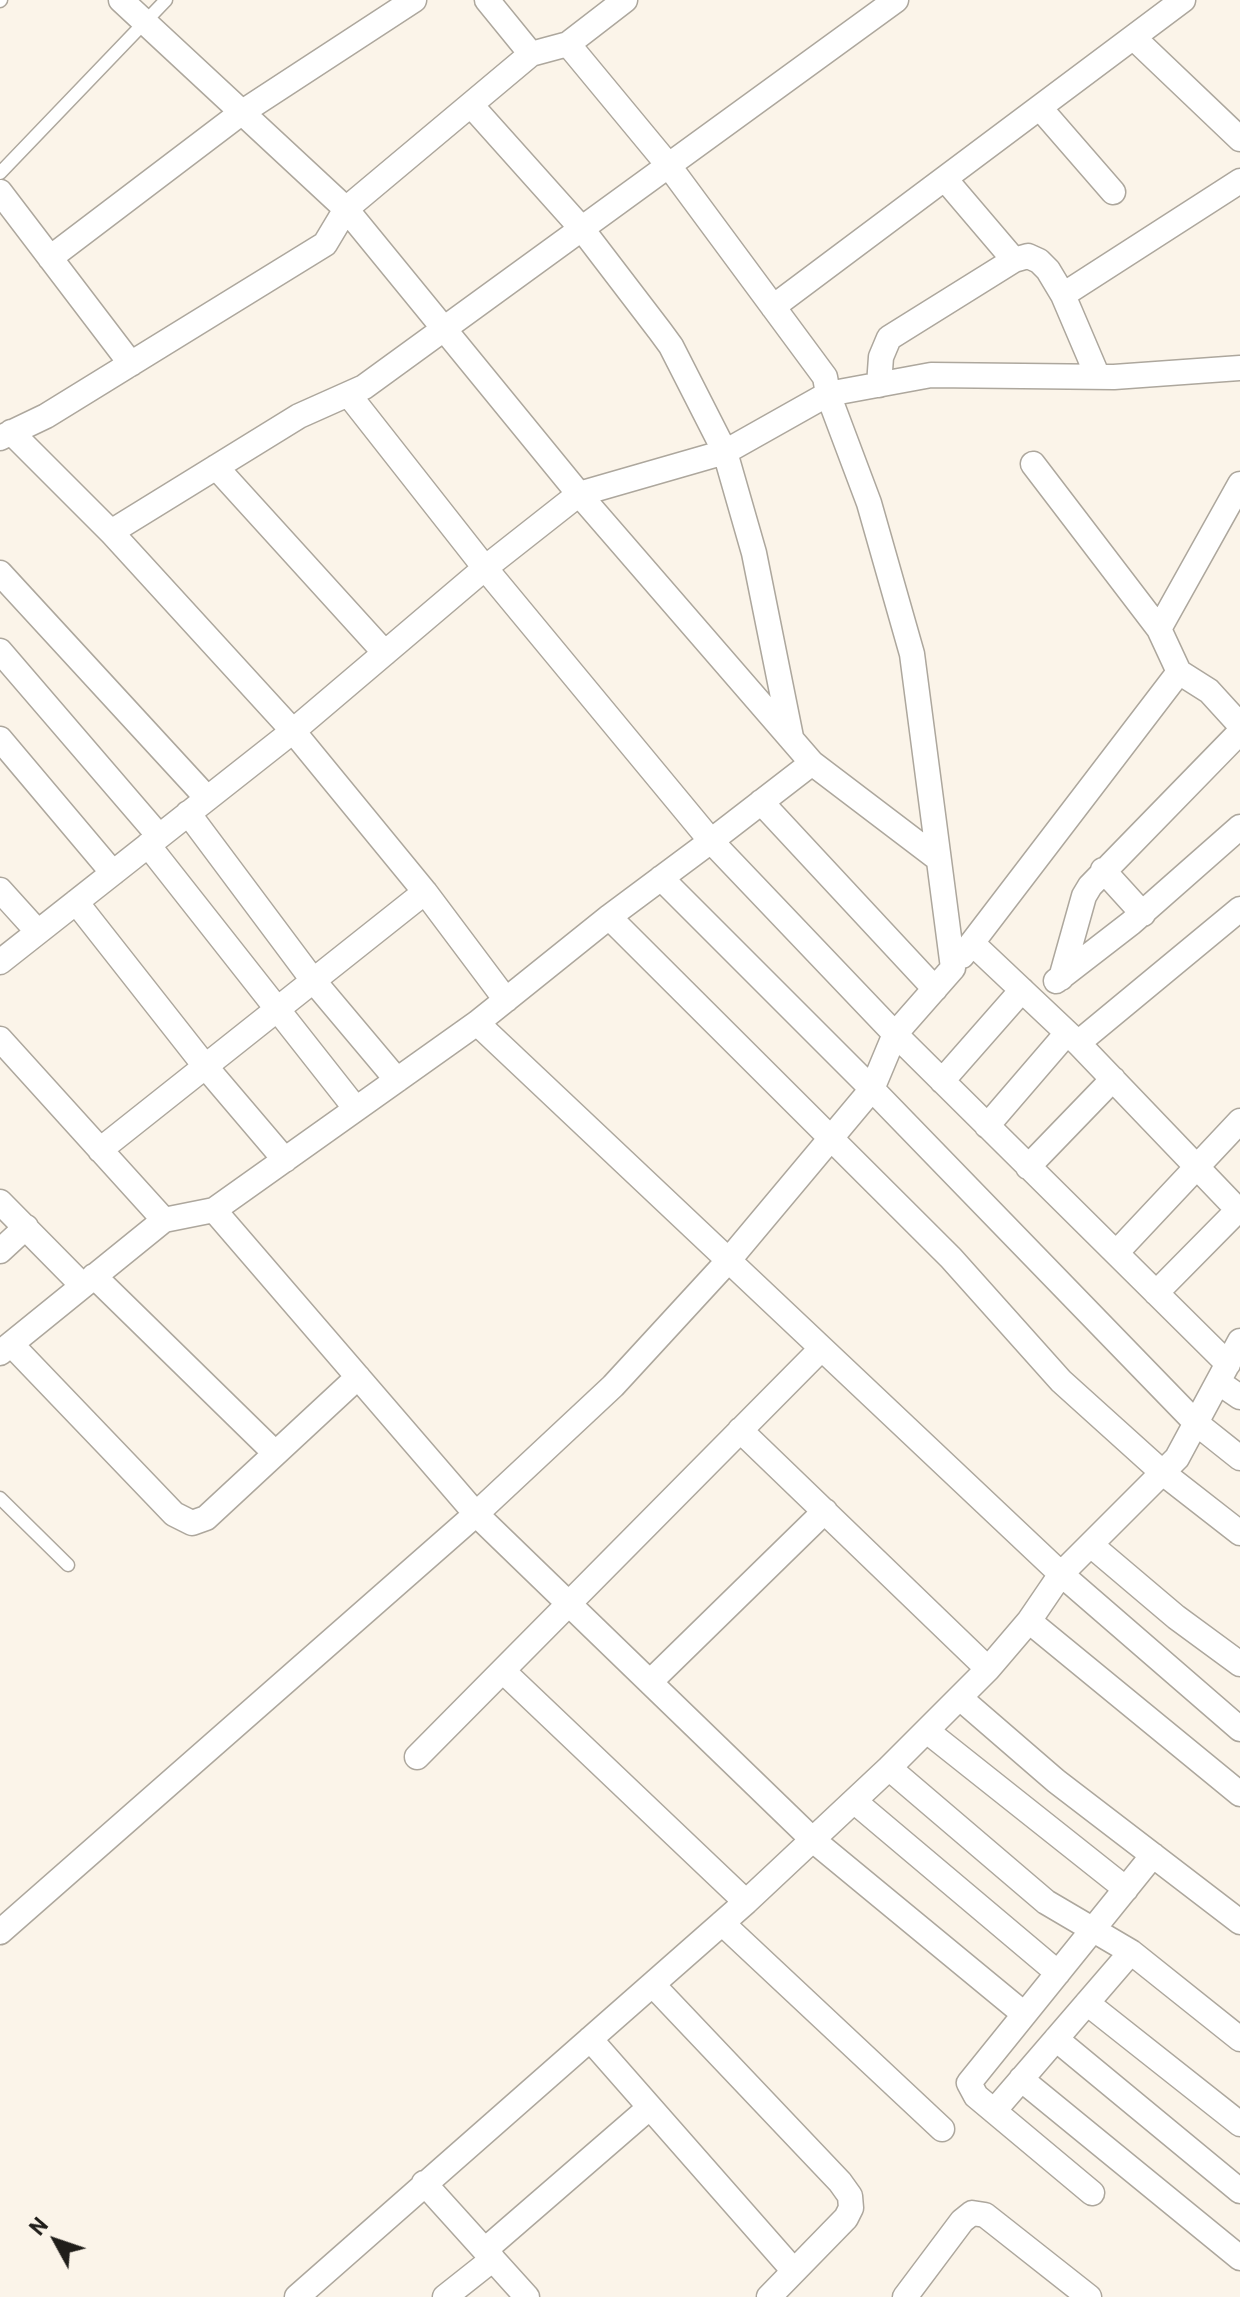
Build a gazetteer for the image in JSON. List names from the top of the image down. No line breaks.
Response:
{"north":"top left"}
